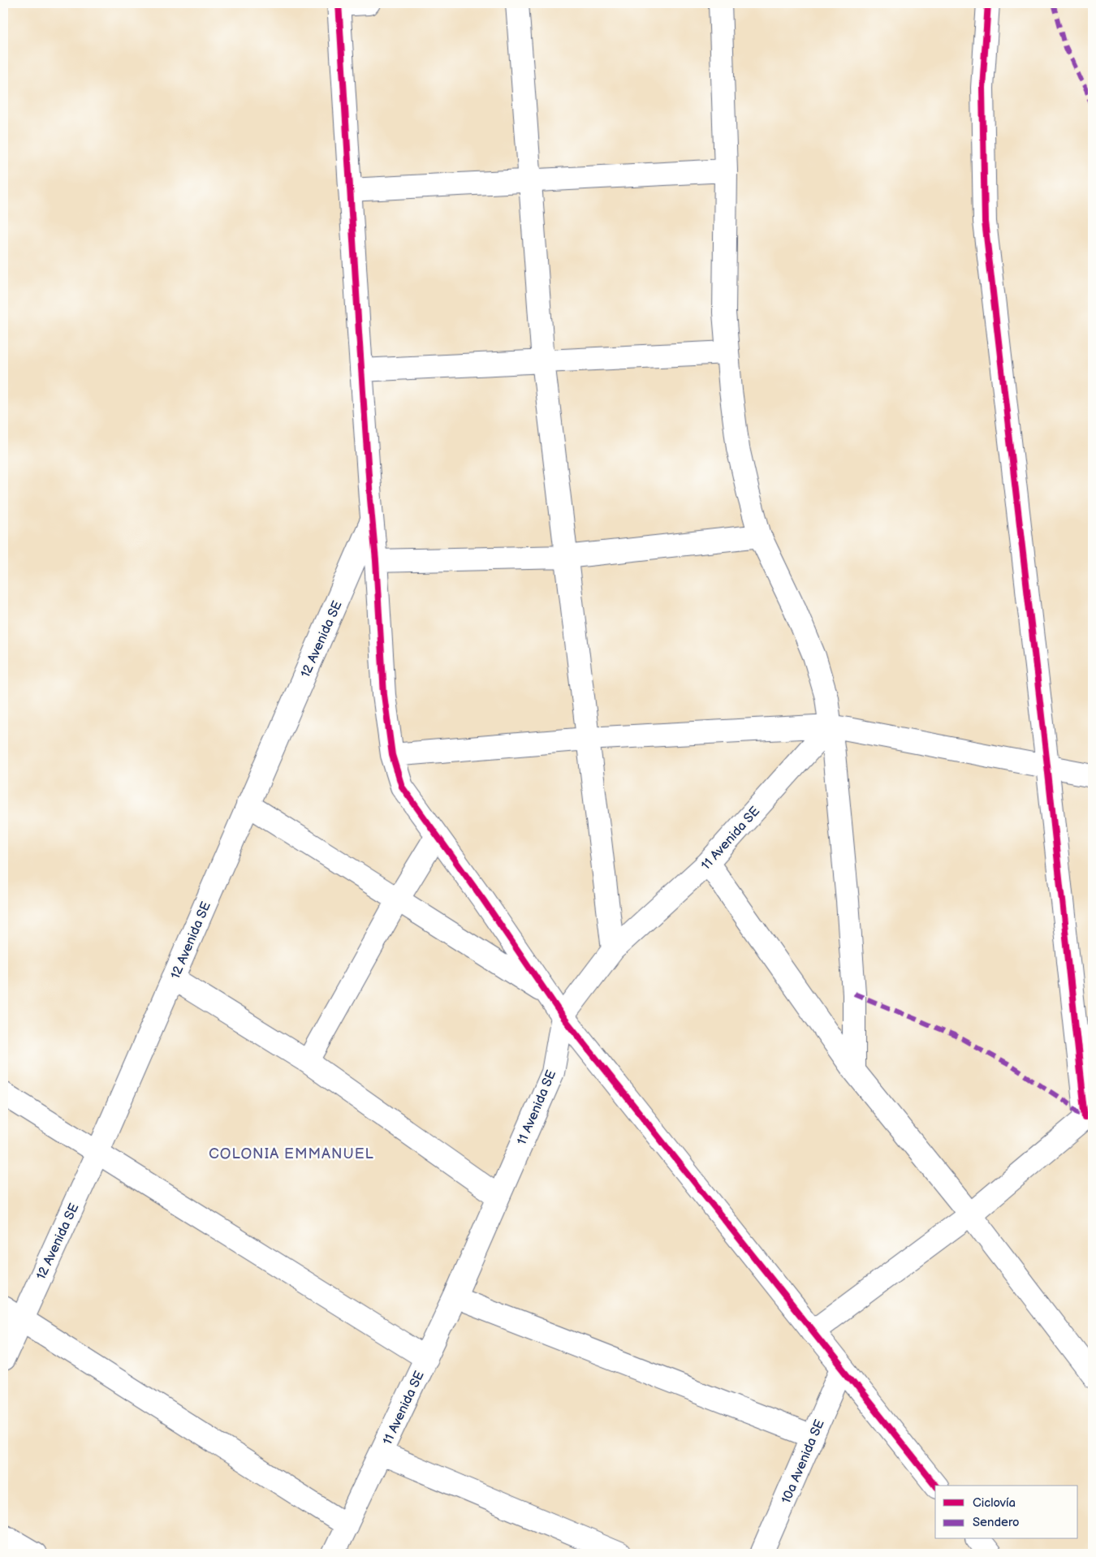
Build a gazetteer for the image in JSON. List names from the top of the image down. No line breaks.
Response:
{"streets":{"street":["12 Avenida SE","11 Avenida SE","10a Avenida SE"]},"districts":["COLONIA EMMANUEL"],"legend":["Ciclovía","Sendero"]}
